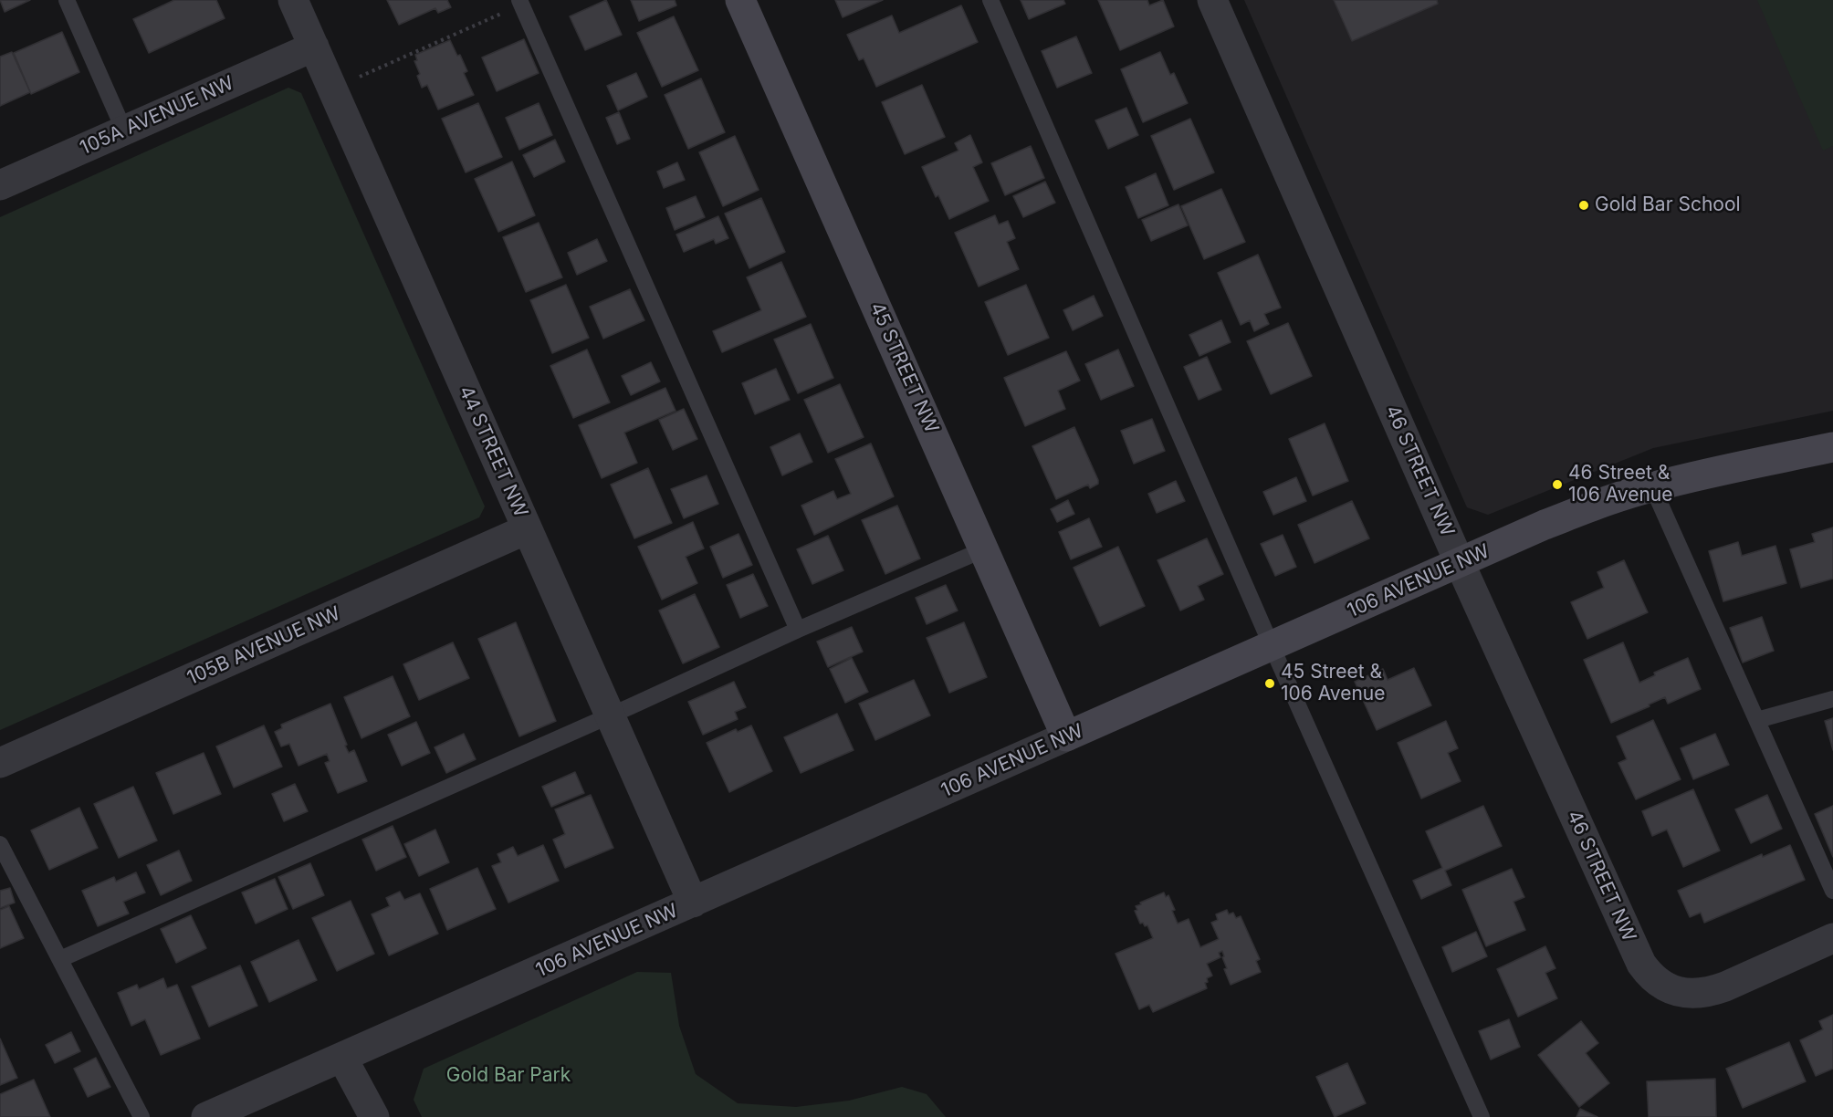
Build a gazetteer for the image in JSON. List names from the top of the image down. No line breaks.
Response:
{"streets":{"street":["105A AVENUE NW","45 STREET NW","44 STREET NW","46 STREET NW","106 AVENUE NW","105B AVENUE NW"]},"crossings":[["105A AVENUE NW","44 STREET NW"],["45 STREET NW","106 AVENUE NW"],["44 STREET NW","106 AVENUE NW"],["44 STREET NW","105B AVENUE NW"],["46 STREET NW","106 AVENUE NW"]],"parks":["Gold Bar Park"],"places":["Gold Bar School","46 Street & 106 Avenue","45 Street & 106 Avenue"]}
